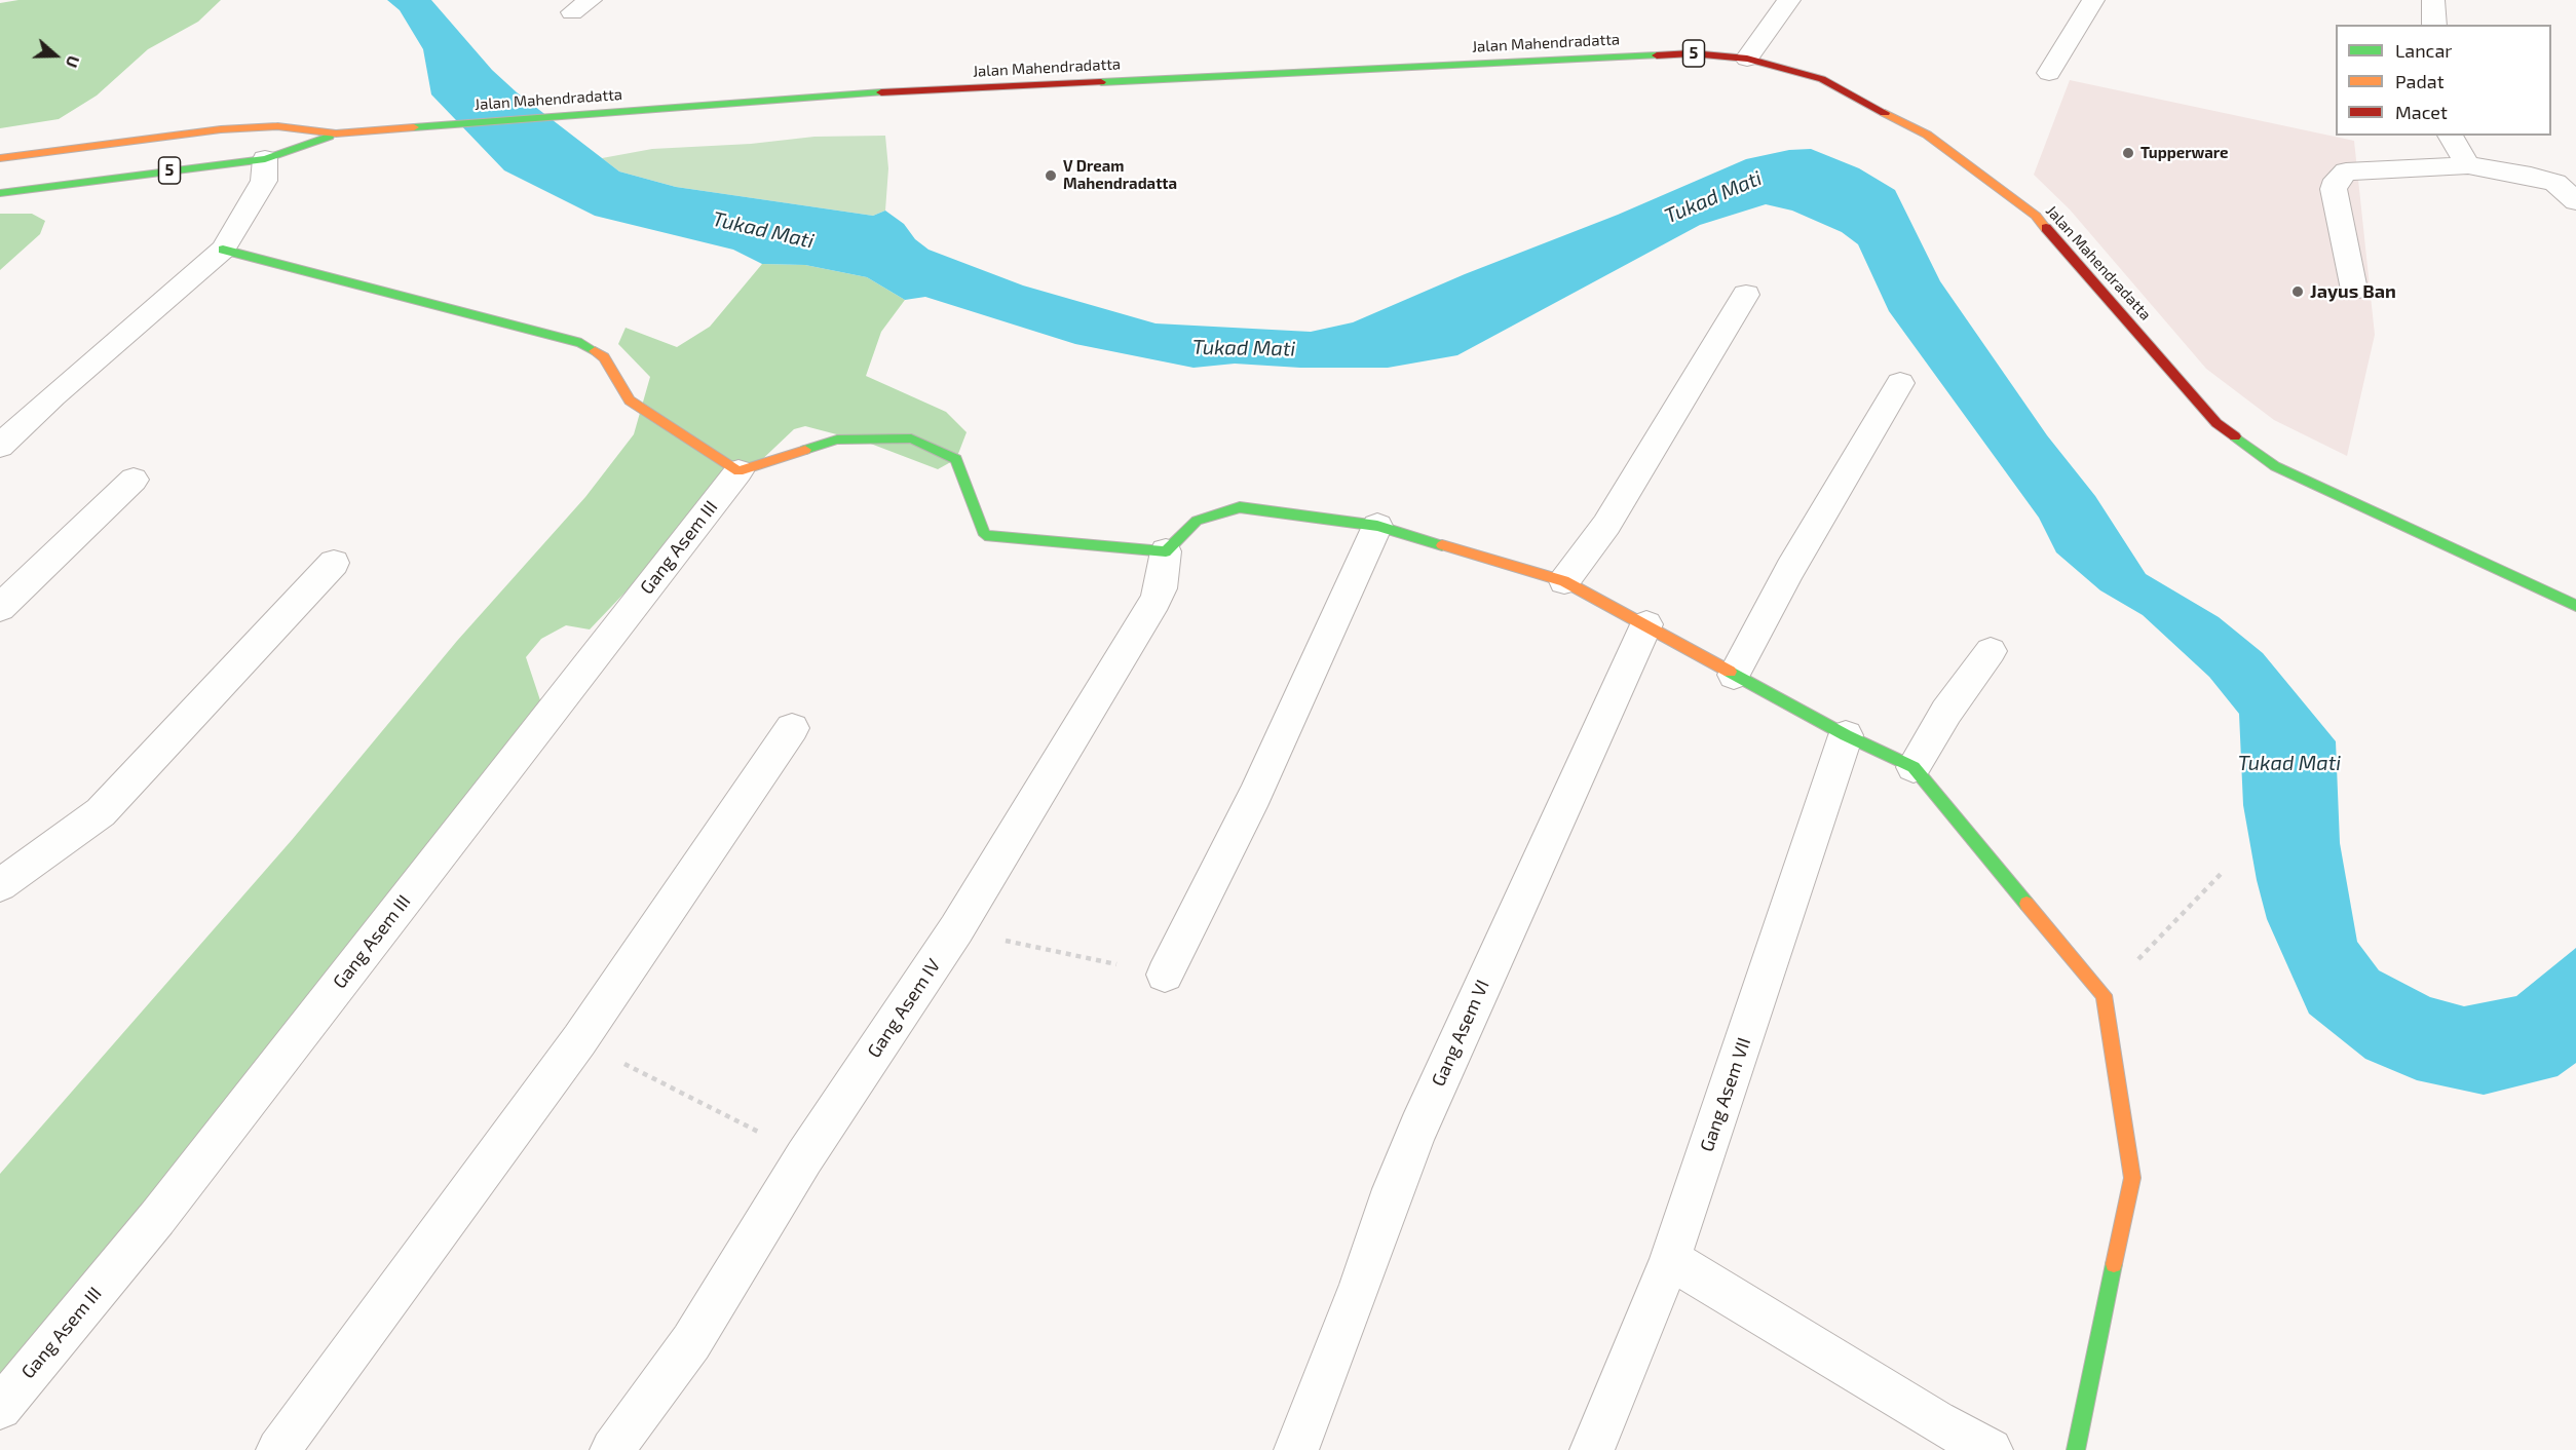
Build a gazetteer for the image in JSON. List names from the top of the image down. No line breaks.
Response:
{"streets":{"main road":["Jalan Mahendradatta","5"],"street":["Gang Asem III","Gang Asem IV","Gang Asem VI","Gang Asem VII"]},"water":["Tukad Mati"],"places":["Tupperware","V Dream Mahendradatta","Jayus Ban"],"legend":["Lancar","Padat","Macet"],"north":"right"}
